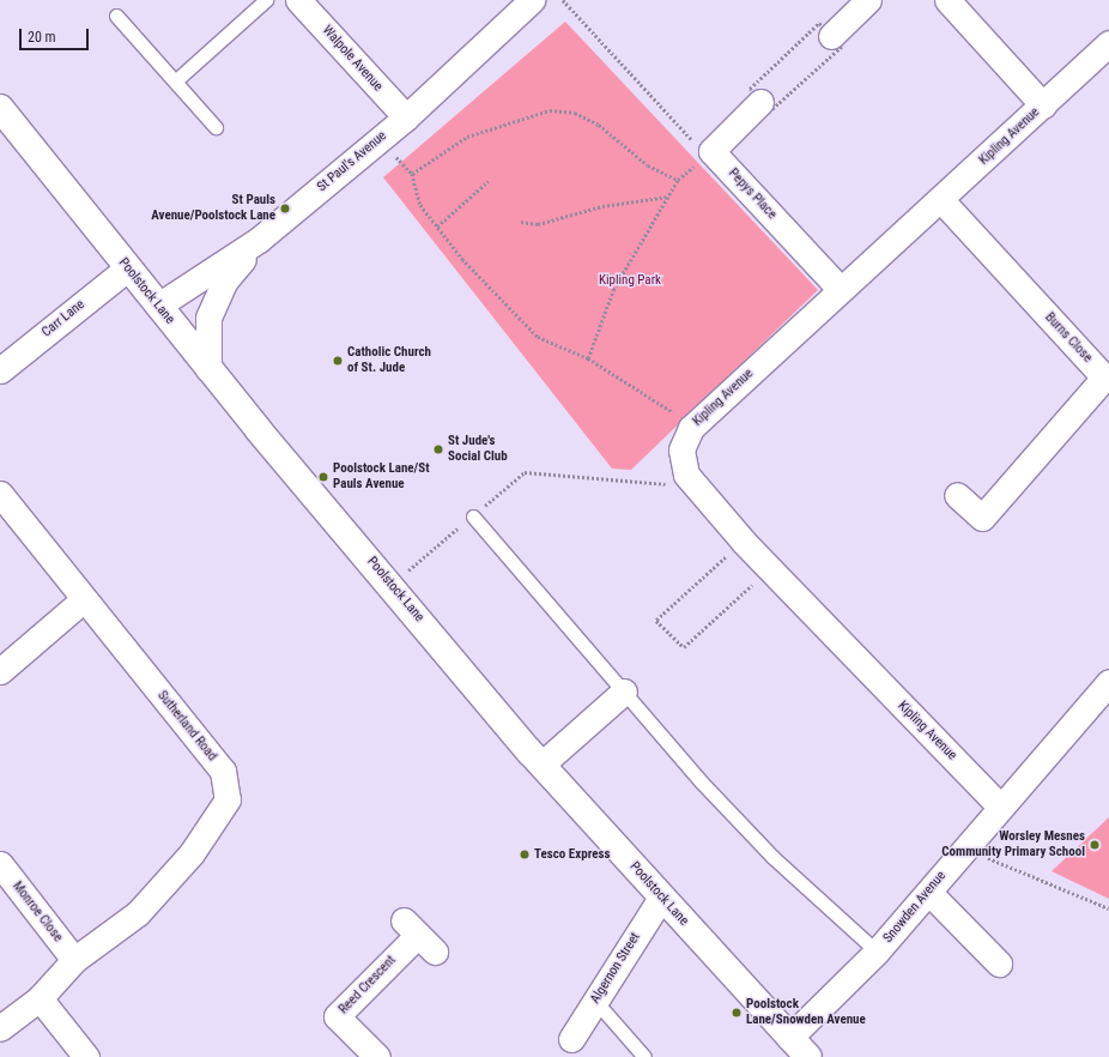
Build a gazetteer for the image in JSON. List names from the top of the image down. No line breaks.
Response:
{"streets":{"main road":["Poolstock Lane"],"street":["Walpole Avenue","Kipling Avenue","St Paul's Avenue","Pepys Place","Carr Lane","Burns Close","Sutherland Road","Snowden Avenue","Monroe Close","Algernon Street","Reed Crescent"]},"crossings":[["Walpole Avenue","St Paul's Avenue"],["Kipling Avenue","Pepys Place"],["Kipling Avenue","Burns Close"],["Kipling Avenue","Snowden Avenue"],["St Paul's Avenue","Poolstock Lane"],["Poolstock Lane","Carr Lane"],["Poolstock Lane","Snowden Avenue"],["Poolstock Lane","Algernon Street"],["Sutherland Road","Monroe Close"]],"parks":["Kipling Park"],"places":["St Pauls Avenue/Poolstock Lane","Catholic Church of St. Jude","St Jude's Social Club","Poolstock Lane/St Pauls Avenue","Worsley Mesnes Community Primary School","Tesco Express","Poolstock Lane/Snowden Avenue"],"scale_bar":"20 m"}
